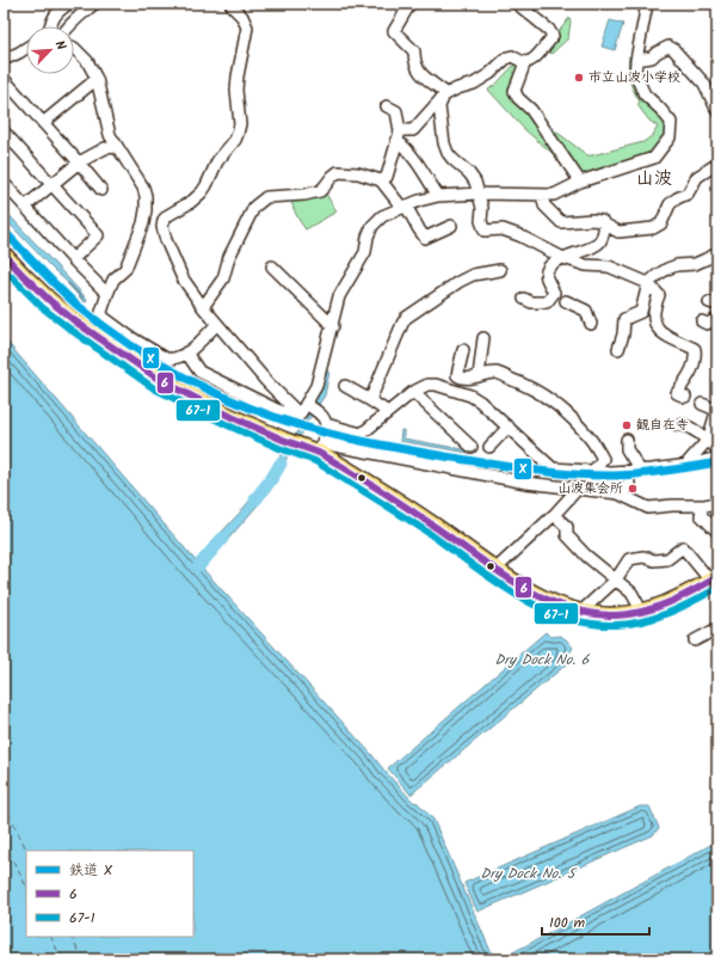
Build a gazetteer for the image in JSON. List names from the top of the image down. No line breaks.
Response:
{"districts":["山波"],"water":["Dry Dock No. 6","Dry Dock No. 5"],"places":["市立山波小学校","観自在寺","山波集会所"],"lines":["rail line X","transit line 6","transit line 67-1"],"legend":["鉄道 X","6","67-1"],"scale_bar":"100 m","north":"top right"}
